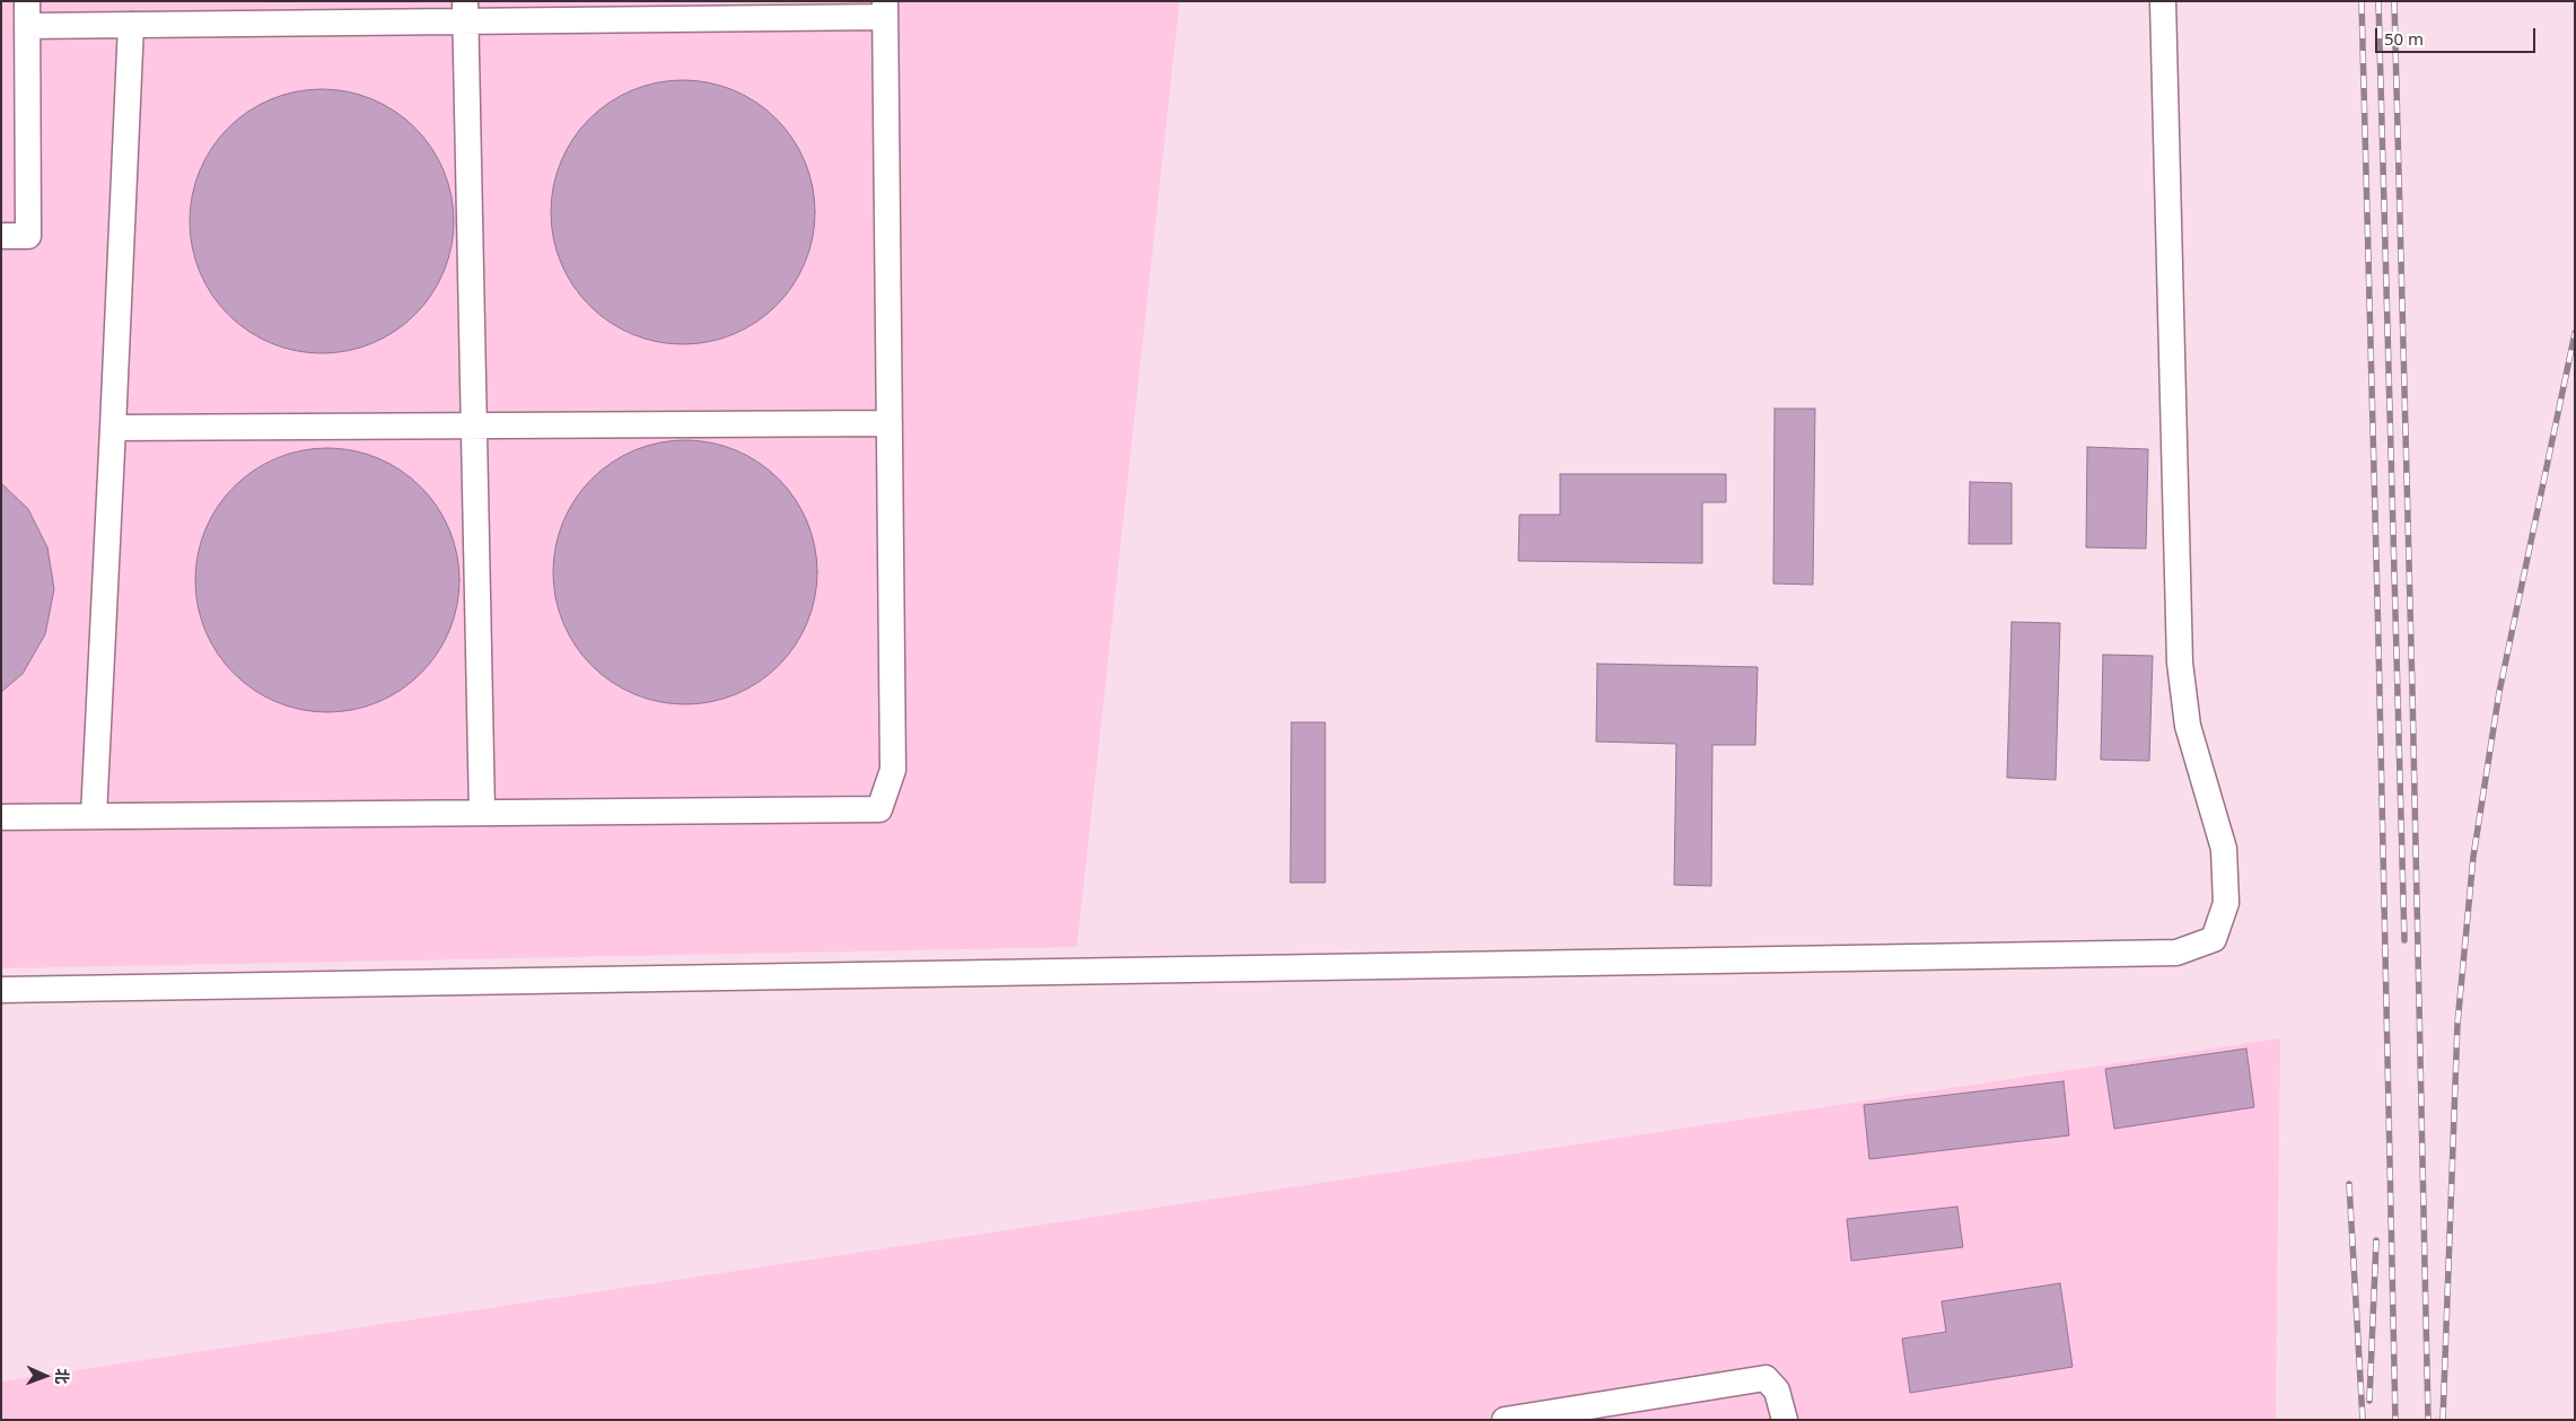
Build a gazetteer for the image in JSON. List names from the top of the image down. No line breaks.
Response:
{"scale_bar":"50 m","north":"right"}
